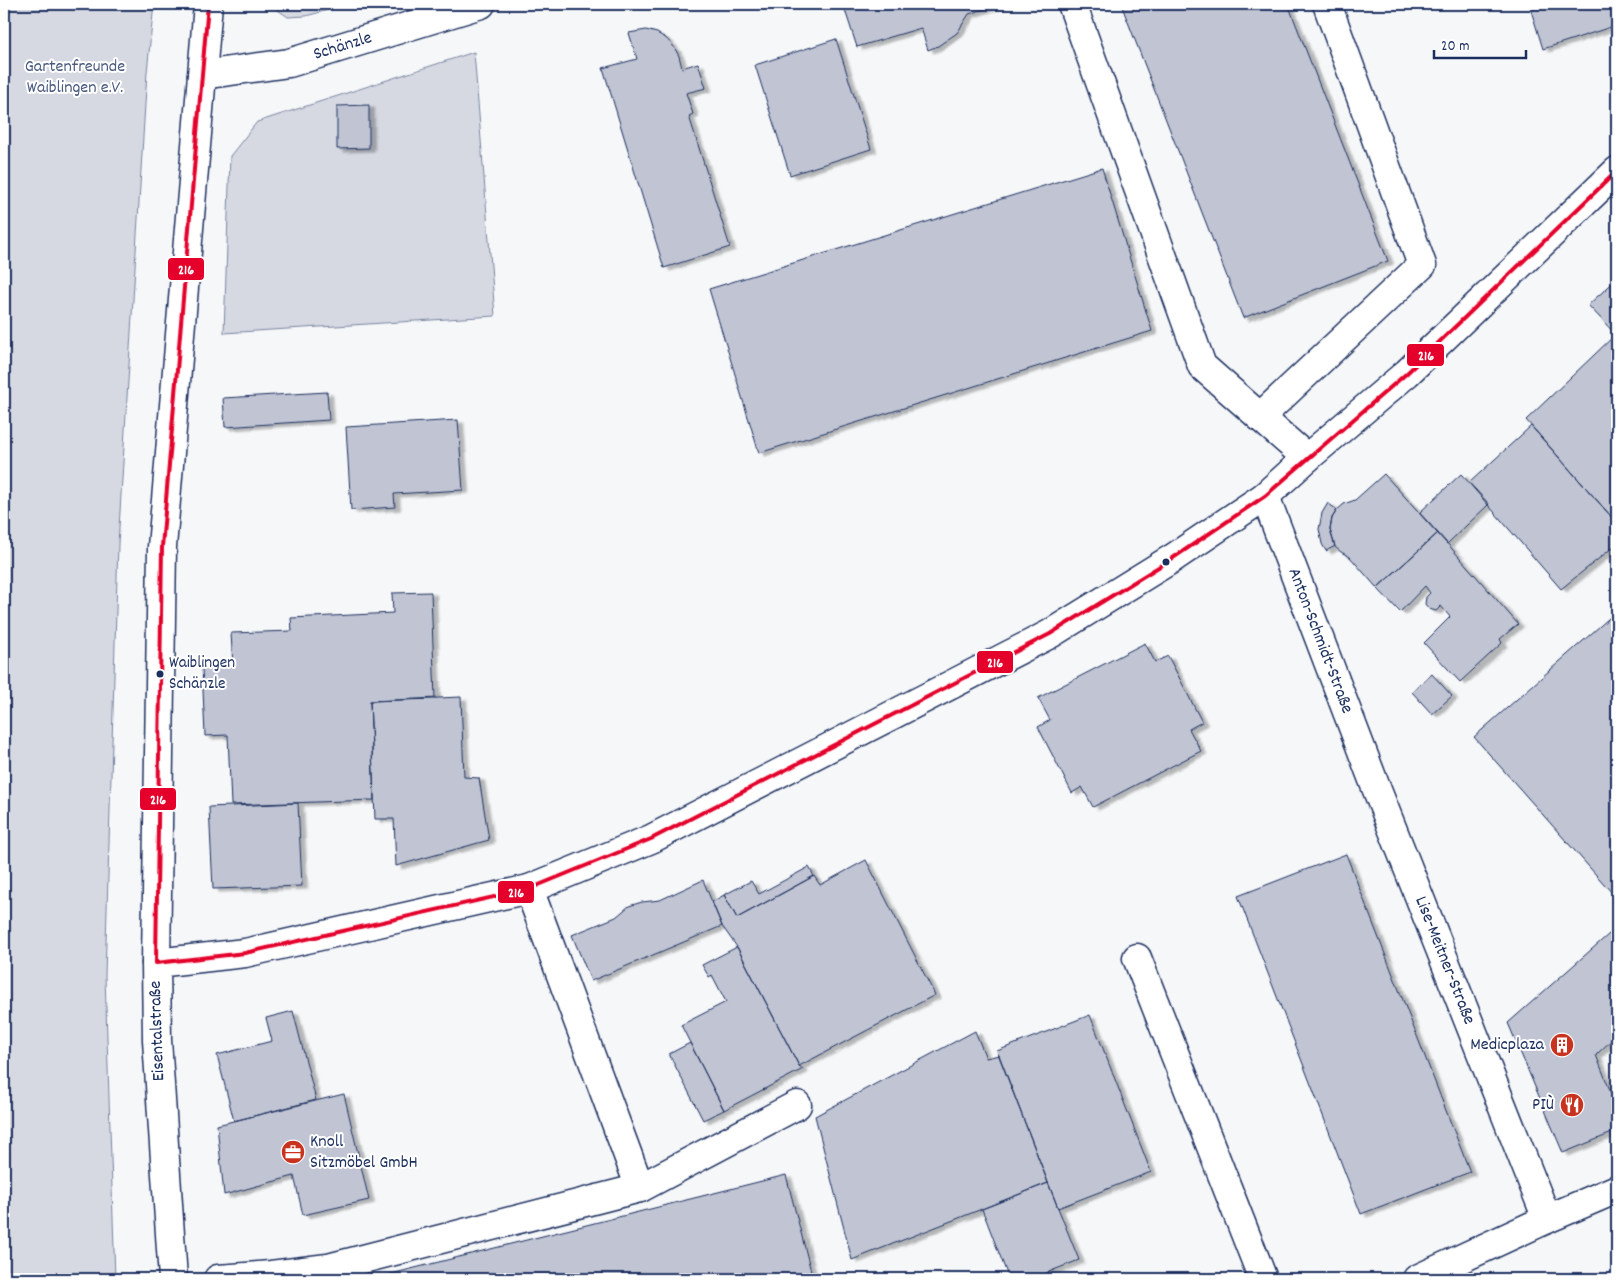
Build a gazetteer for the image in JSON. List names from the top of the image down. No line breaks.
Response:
{"streets":{"street":["Schänzle","Anton-Schmidt-Straße","Lise-Meitner-Straße","Eisentalstraße"]},"crossings":[["Schänzle","Eisentalstraße"],["Anton-Schmidt-Straße","Lise-Meitner-Straße"]],"parks":["Gartenfreunde Waiblingen e.V."],"places":{"other":["Waiblingen Schänzle"],"building":["Medicplaza"],"restaurant":["PIÙ"],"office":["Knoll Sitzmöbel GmbH"]},"lines":["transit line 216"],"scale_bar":"20 m"}
